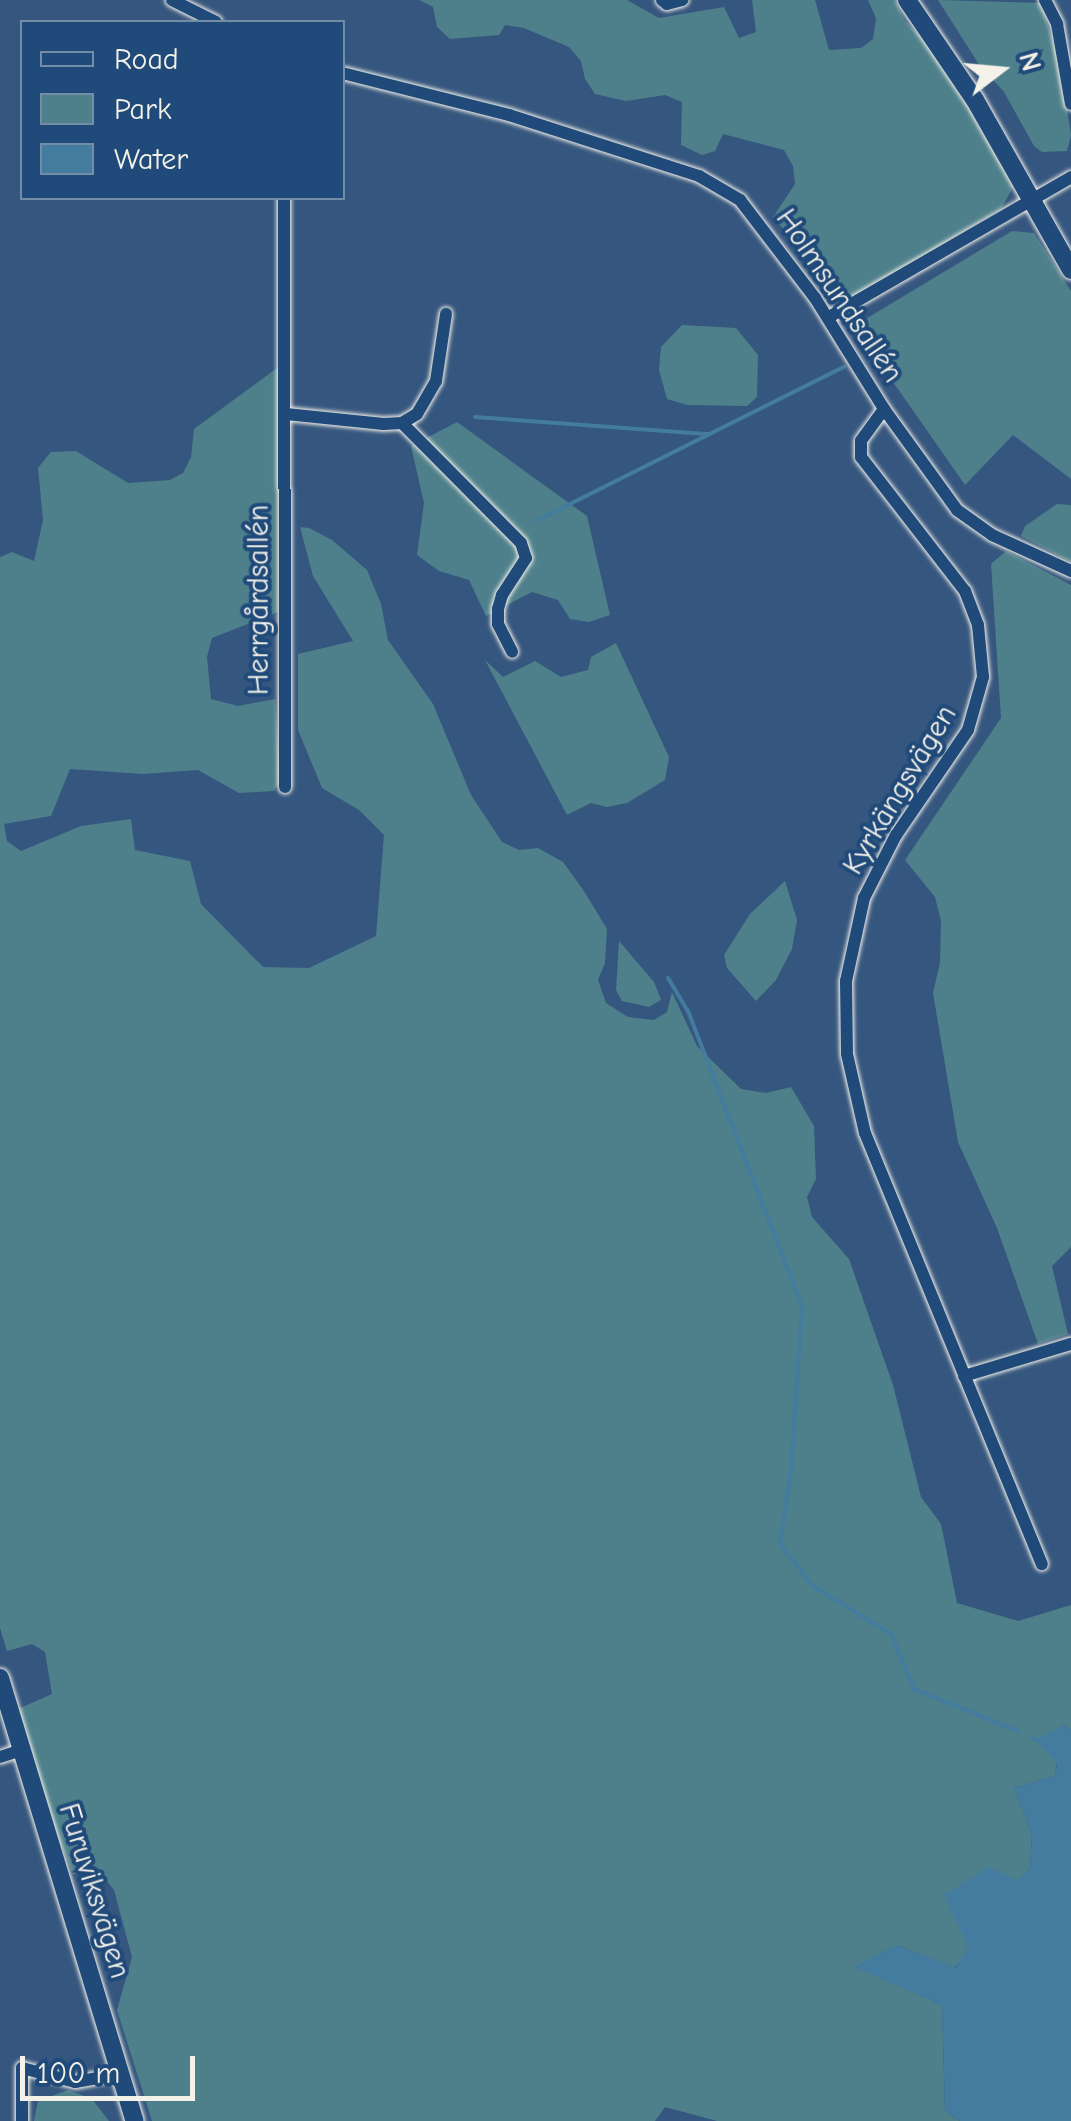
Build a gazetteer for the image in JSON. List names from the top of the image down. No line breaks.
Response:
{"streets":{"main road":["Furuviksvägen"],"street":["Holmsundsallén","Herrgårdsallén","Kyrkängsvägen"]},"crossings":[["Holmsundsallén","Kyrkängsvägen"]],"legend":["Road","Park","Water"],"scale_bar":"100 m","north":"right"}
